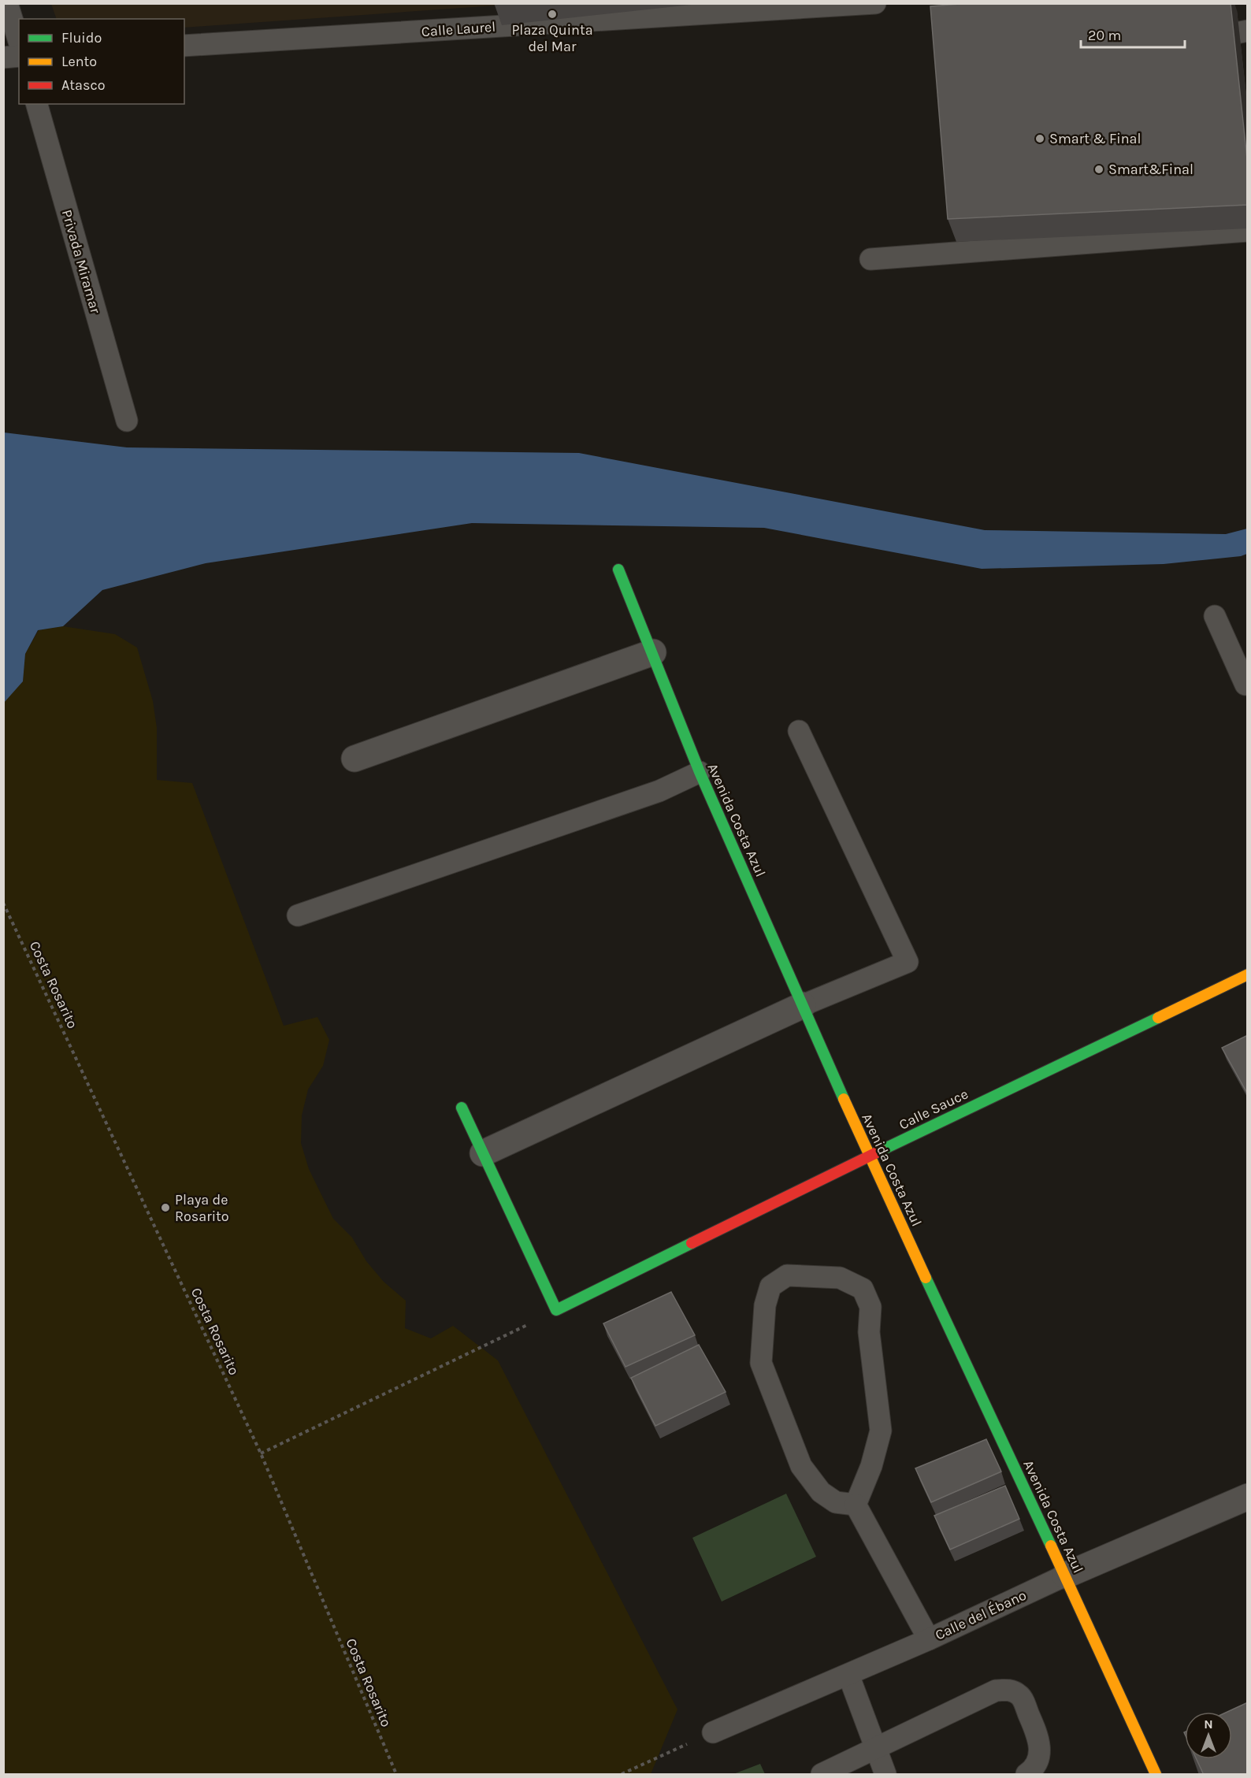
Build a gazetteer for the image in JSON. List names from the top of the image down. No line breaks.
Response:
{"streets":{"street":["Avenida Costa Azul","Calle Sauce","Calle del Ébano"],"lane":["Calle Laurel","Privada Miramar"],"path":["Costa Rosarito"]},"crossings":[["Avenida Costa Azul","Calle Sauce"],["Avenida Costa Azul","Calle del Ébano"]],"places":["Plaza Quinta del Mar","Smart & Final","Smart&Final","Playa de Rosarito"],"legend":["Fluido","Lento","Atasco"],"scale_bar":"20 m","north":"top"}
